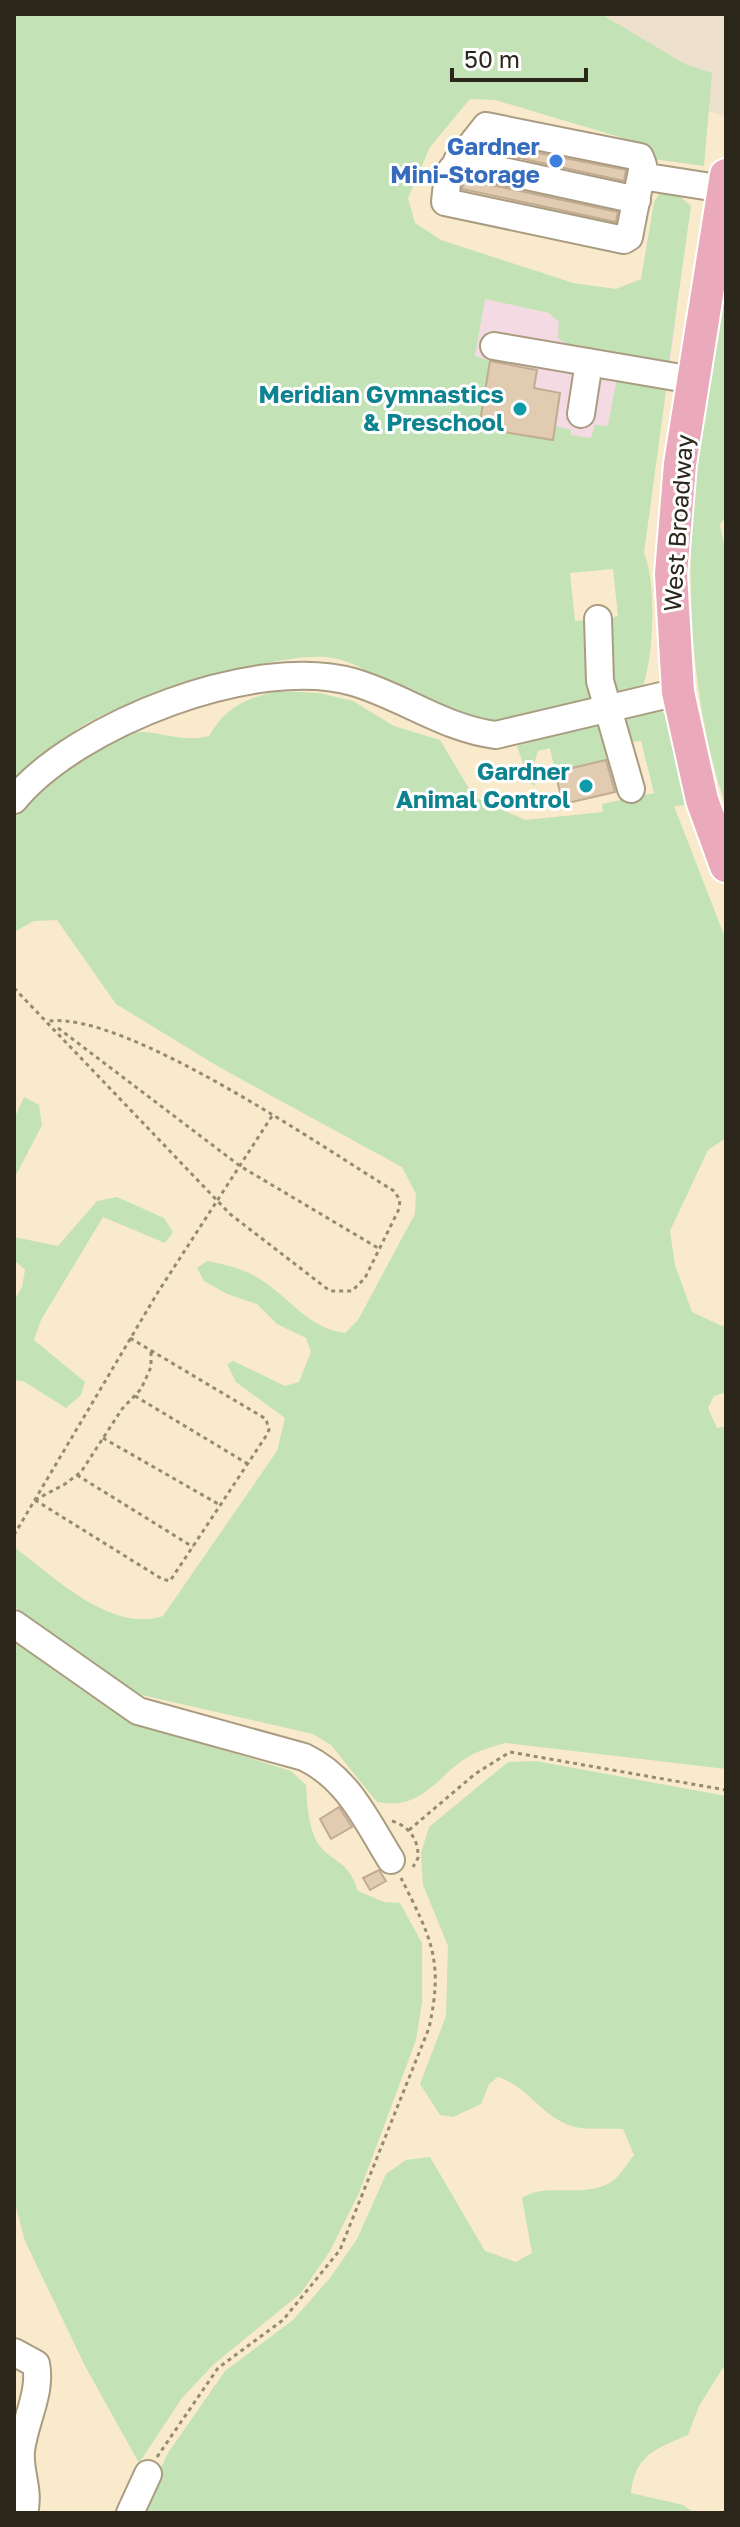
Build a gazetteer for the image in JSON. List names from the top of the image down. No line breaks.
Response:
{"streets":{"main road":["West Broadway"]},"places":["Gardner Mini-Storage","Meridian Gymnastics & Preschool","Gardner Animal Control"],"scale_bar":"50 m"}
